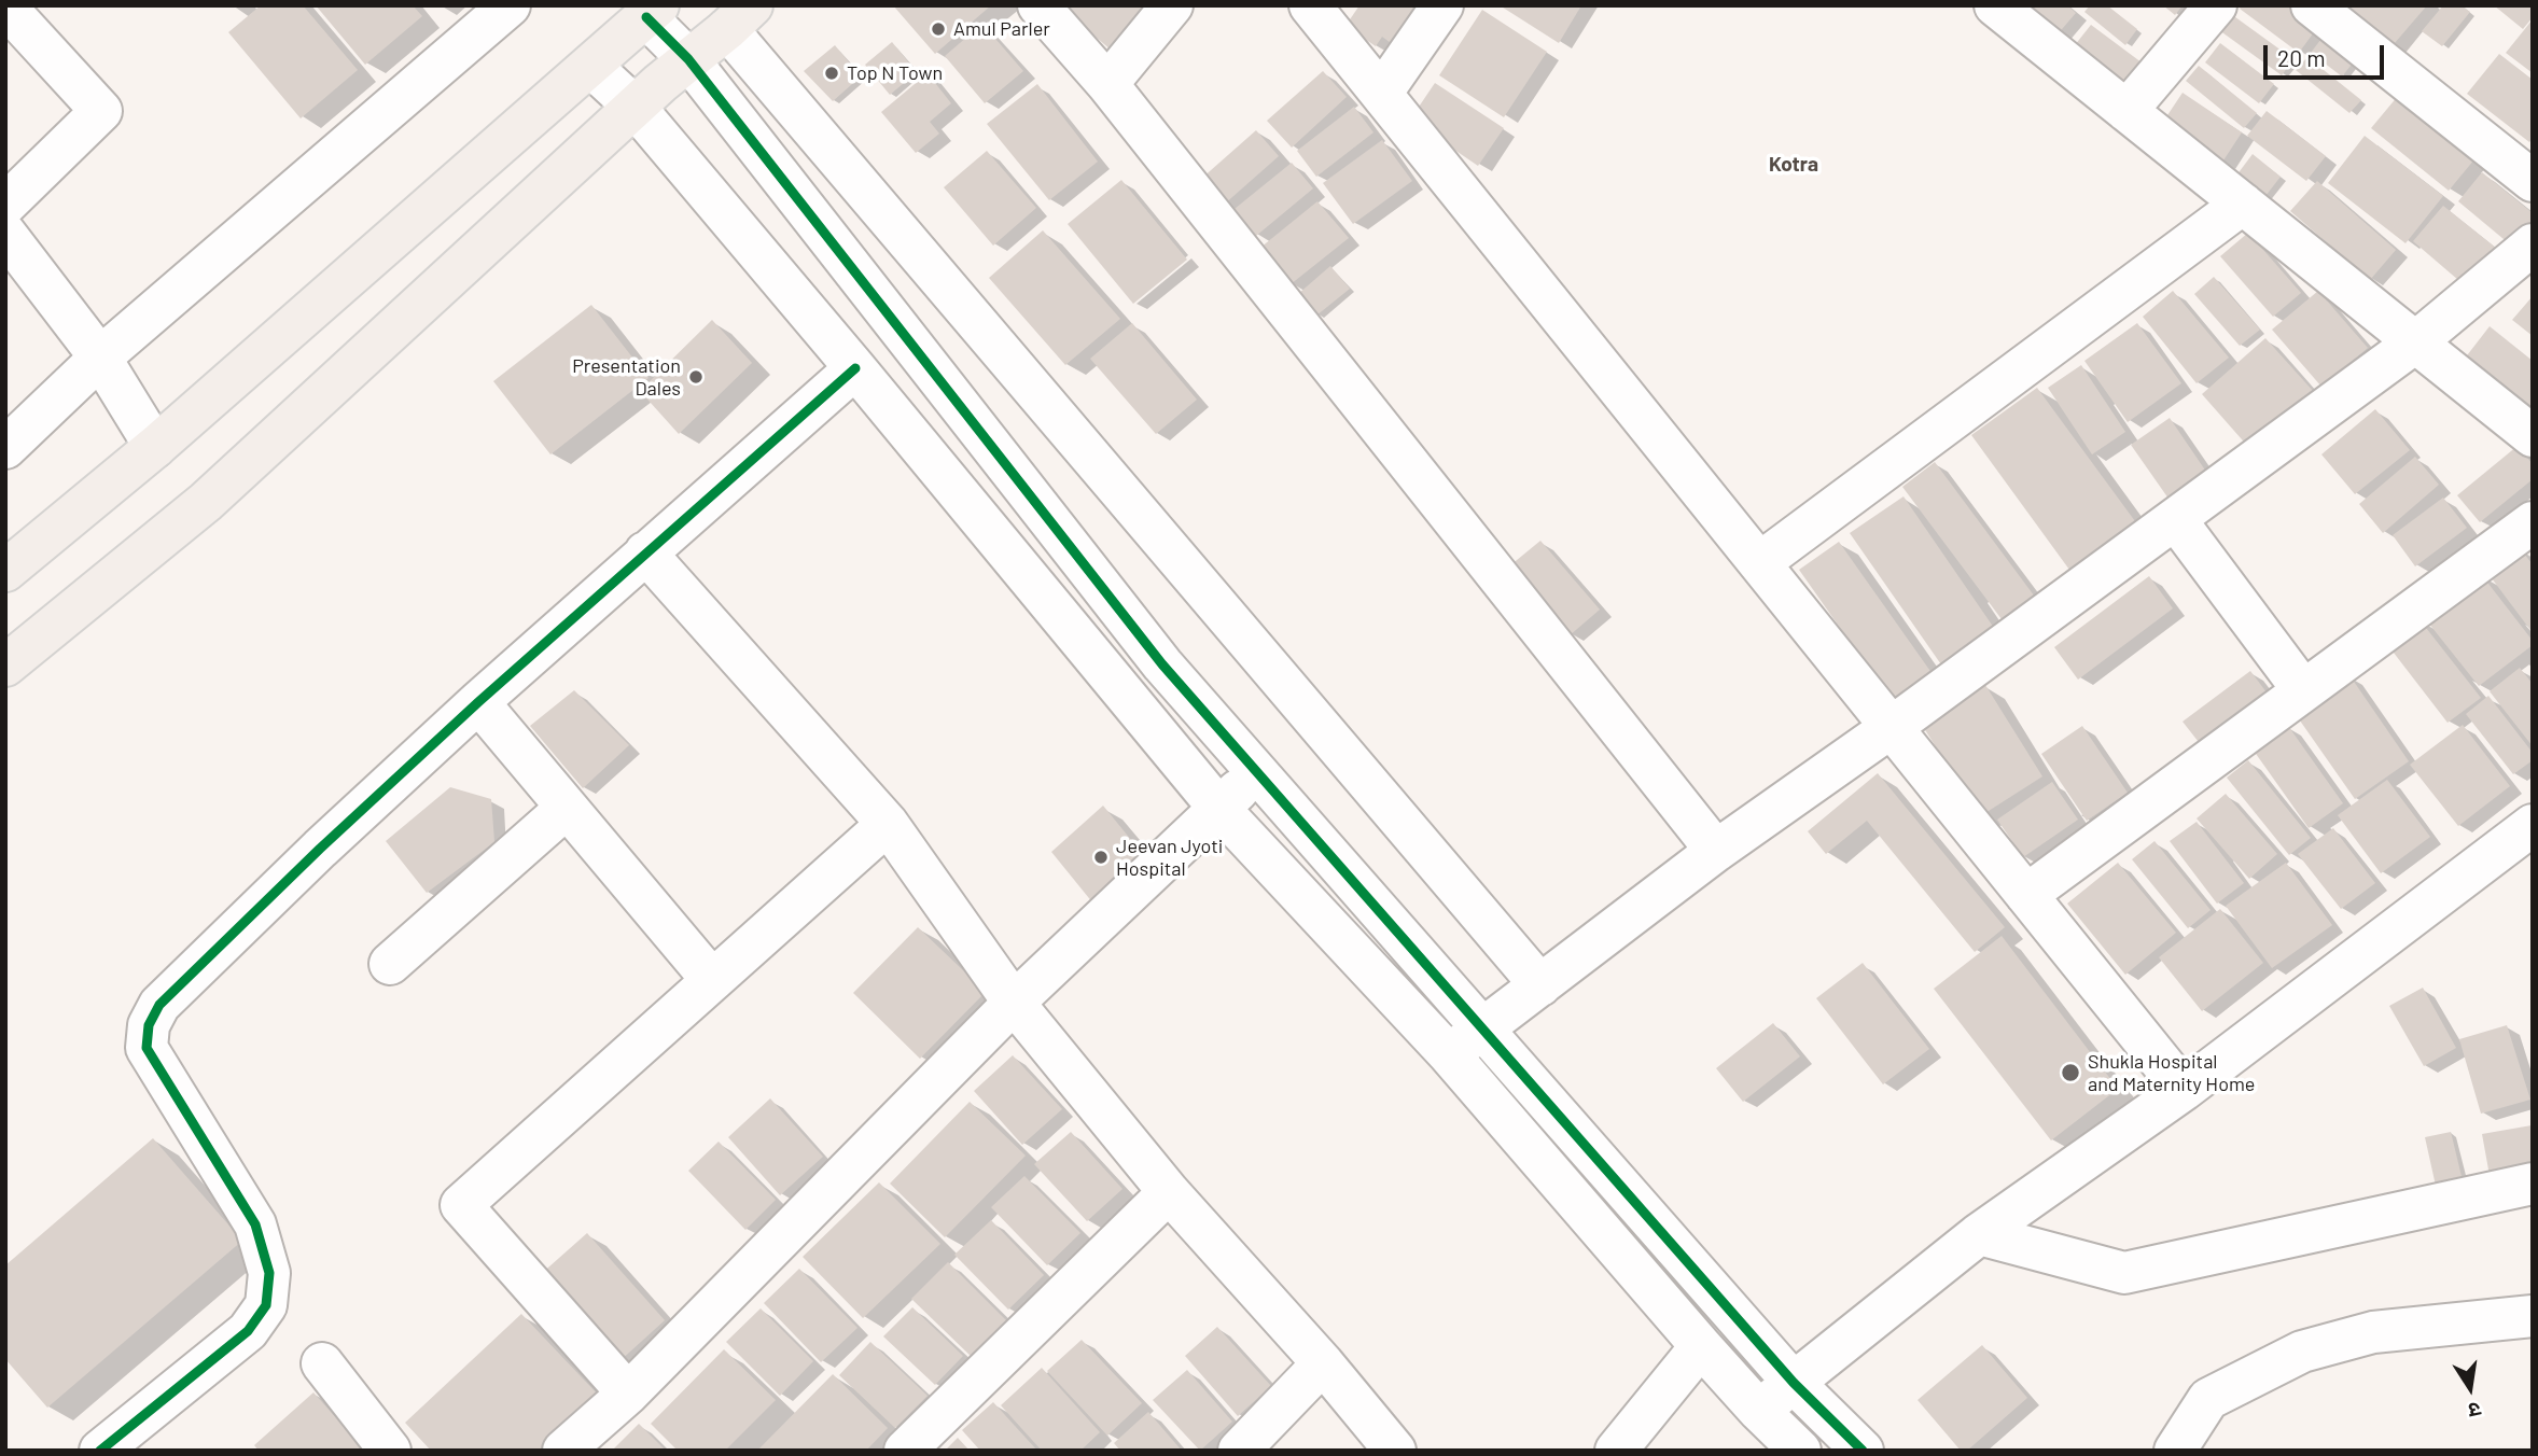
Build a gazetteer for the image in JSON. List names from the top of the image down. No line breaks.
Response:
{"districts":["Kotra"],"places":["Amul Parler","Top N Town","Presentation Dales","Jeevan Jyoti Hospital","Shukla Hospital and Maternity Home"],"scale_bar":"20 m","north":"bottom"}
